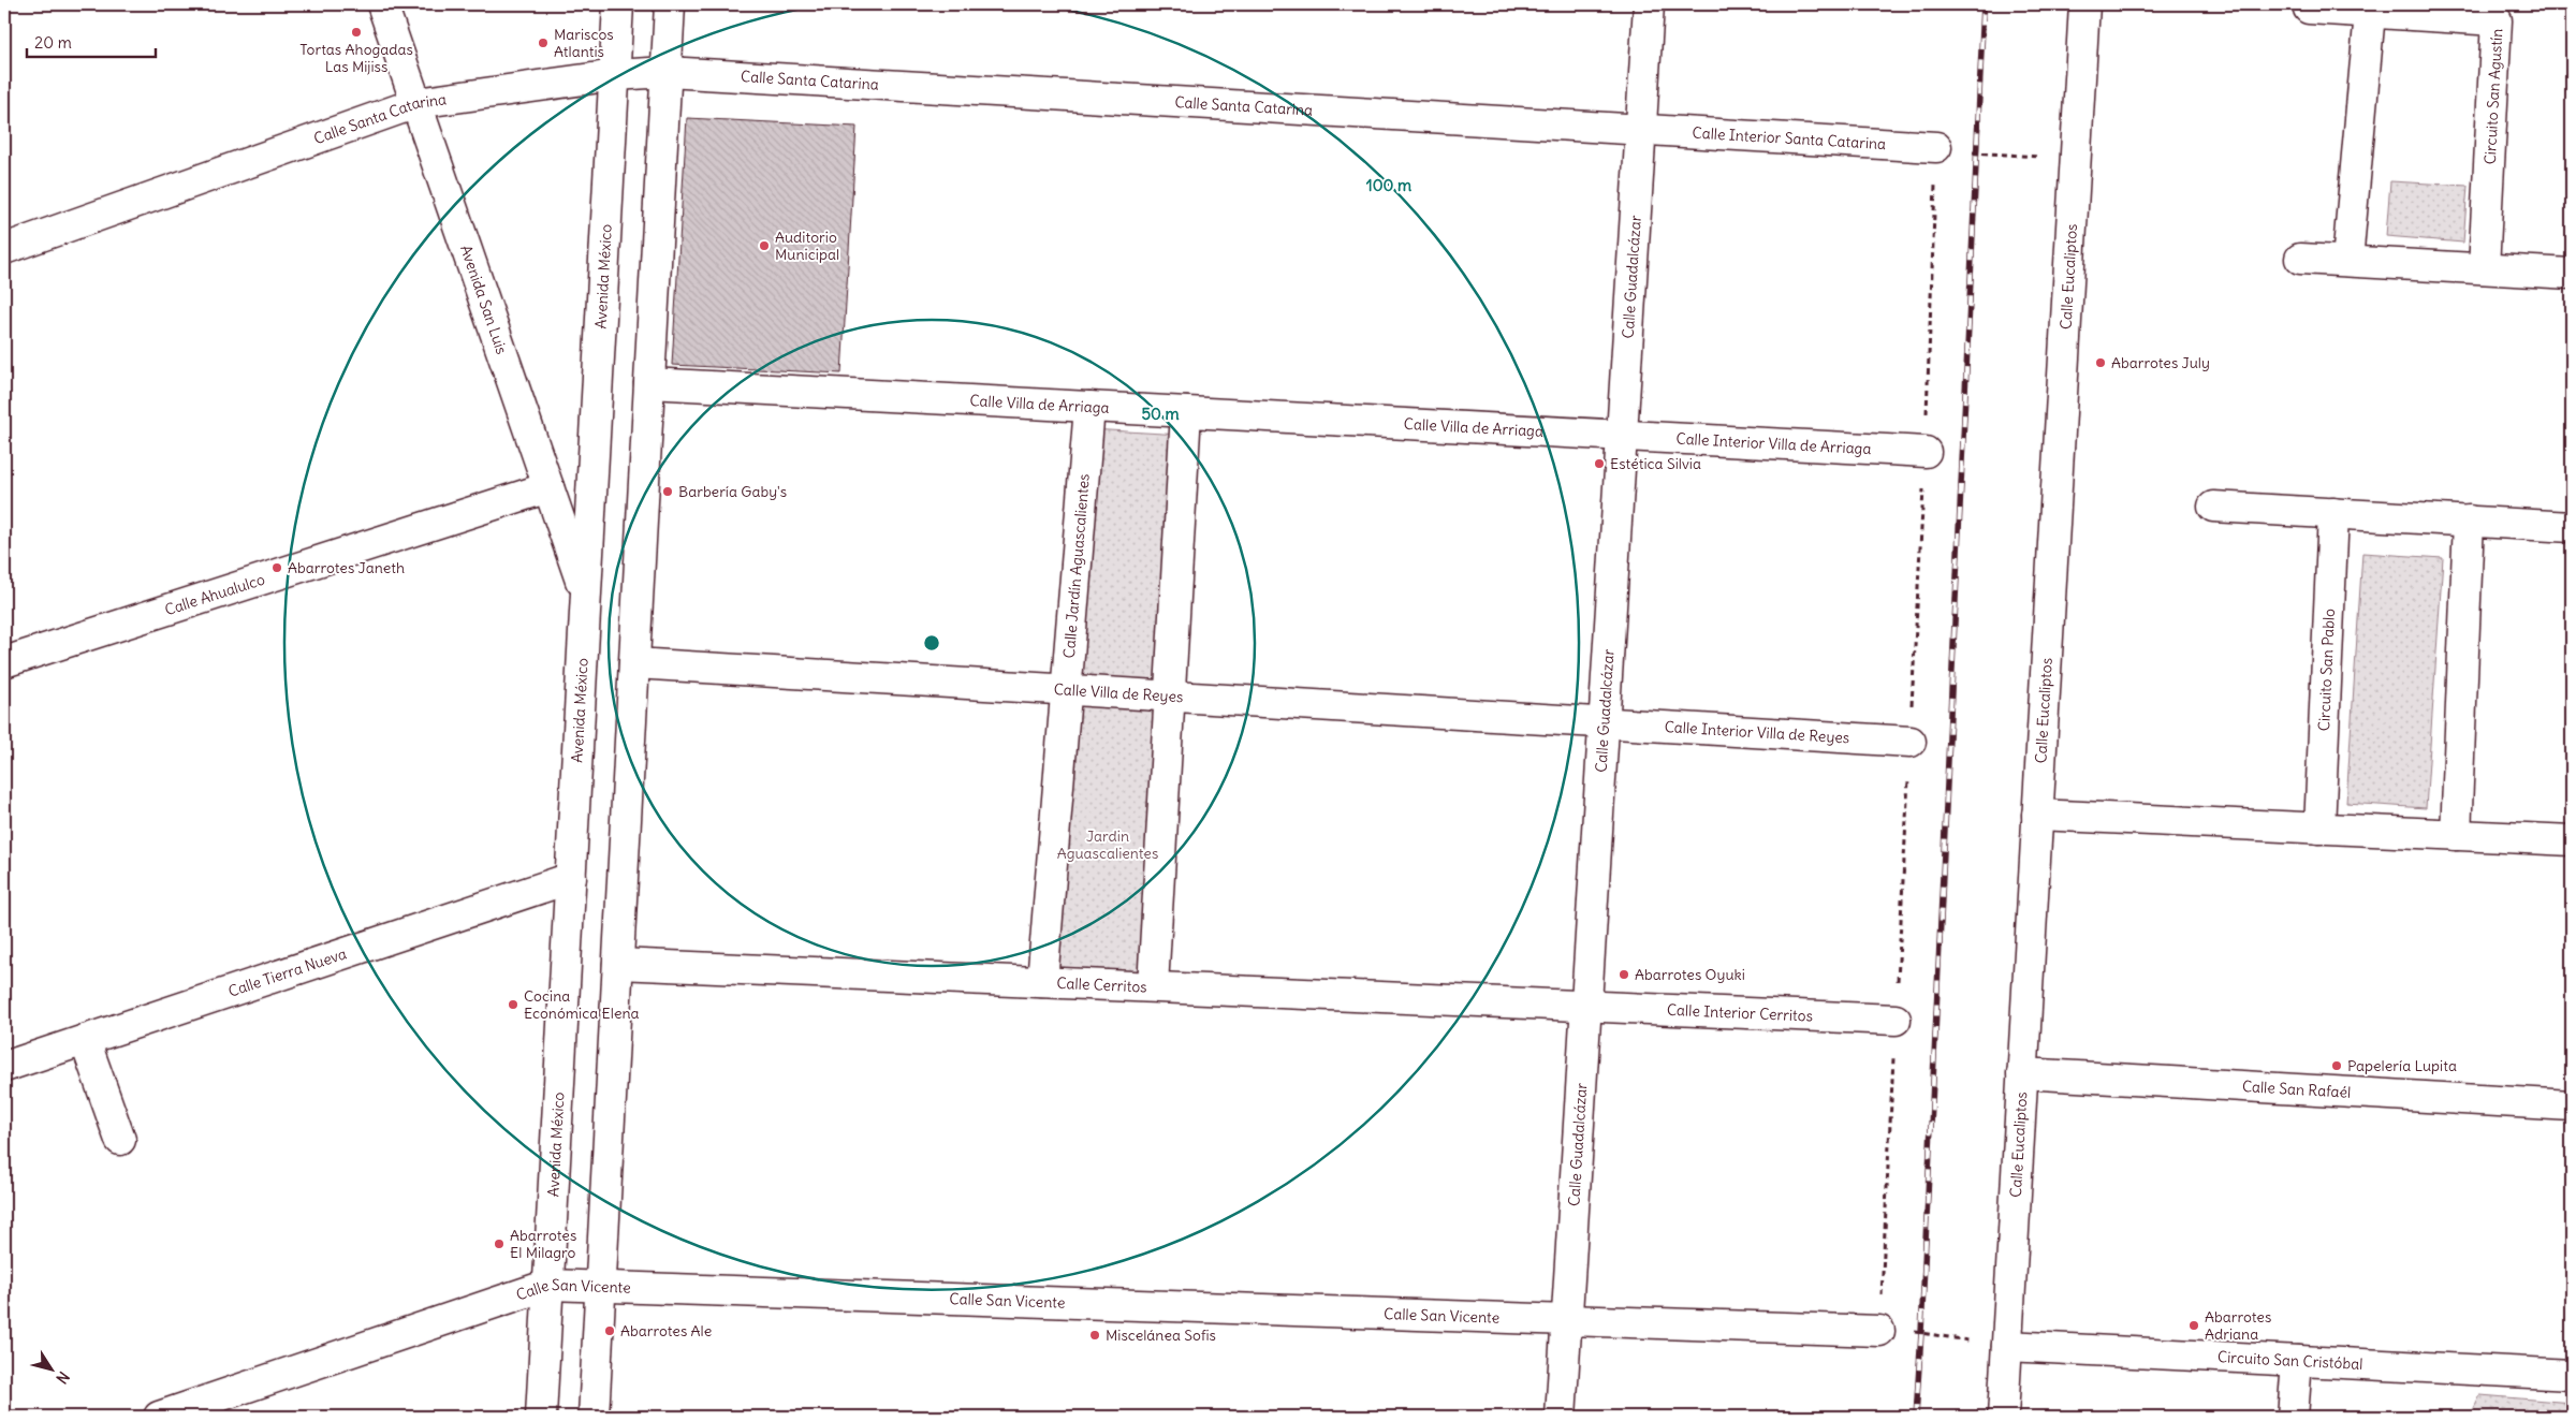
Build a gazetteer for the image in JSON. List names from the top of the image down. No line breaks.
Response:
{"streets":{"street":["Calle Santa Catarina","Circuito San Agustín","Calle Interior Santa Catarina","Avenida México","Calle Guadalcázar","Calle Eucaliptos","Avenida San Luis","Calle Villa de Arriaga","Calle Interior Villa de Arriaga","Calle Jardín Aguascalientes","Calle Ahualulco","Circuito San Pablo","Calle Villa de Reyes","Calle Interior Villa de Reyes","Calle Tierra Nueva","Calle Cerritos","Calle Interior Cerritos","Calle San Rafaél","Calle San Vicente","Circuito San Cristóbal"]},"crossings":[["Calle Santa Catarina","Calle Interior Santa Catarina"],["Calle Santa Catarina","Avenida México"],["Calle Santa Catarina","Calle Guadalcázar"],["Calle Santa Catarina","Avenida San Luis"],["Calle Interior Santa Catarina","Calle Guadalcázar"],["Avenida México","Avenida San Luis"],["Avenida México","Calle Tierra Nueva"],["Avenida México","Calle San Vicente"],["Calle Guadalcázar","Calle Villa de Arriaga"],["Calle Guadalcázar","Calle Interior Villa de Arriaga"],["Calle Guadalcázar","Calle Villa de Reyes"],["Calle Guadalcázar","Calle Interior Villa de Reyes"],["Calle Guadalcázar","Calle Cerritos"],["Calle Guadalcázar","Calle Interior Cerritos"],["Calle Guadalcázar","Calle San Vicente"],["Calle Eucaliptos","Calle San Rafaél"],["Calle Eucaliptos","Circuito San Cristóbal"],["Avenida San Luis","Calle Ahualulco"],["Calle Villa de Arriaga","Calle Interior Villa de Arriaga"],["Calle Villa de Arriaga","Calle Jardín Aguascalientes"],["Calle Jardín Aguascalientes","Calle Villa de Reyes"],["Calle Jardín Aguascalientes","Calle Cerritos"],["Calle Villa de Reyes","Calle Interior Villa de Reyes"],["Calle Cerritos","Calle Interior Cerritos"]],"parks":["Jardin Aguascalientes"],"places":["Tortas Ahogadas Las Mijiss","Mariscos Atlantis","Auditorio Municipal","Abarrotes July","Estética Silvia","Barbería Gaby's","Abarrotes Janeth","Abarrotes Oyuki","Cocina Económica Elena","Papelería Lupita","Abarrotes El Milagro","Abarrotes Adriana","Abarrotes Ale","Miscelánea Sofis"],"scale_bar":"20 m","north":"bottom right","rings":["100 m","50 m"]}
